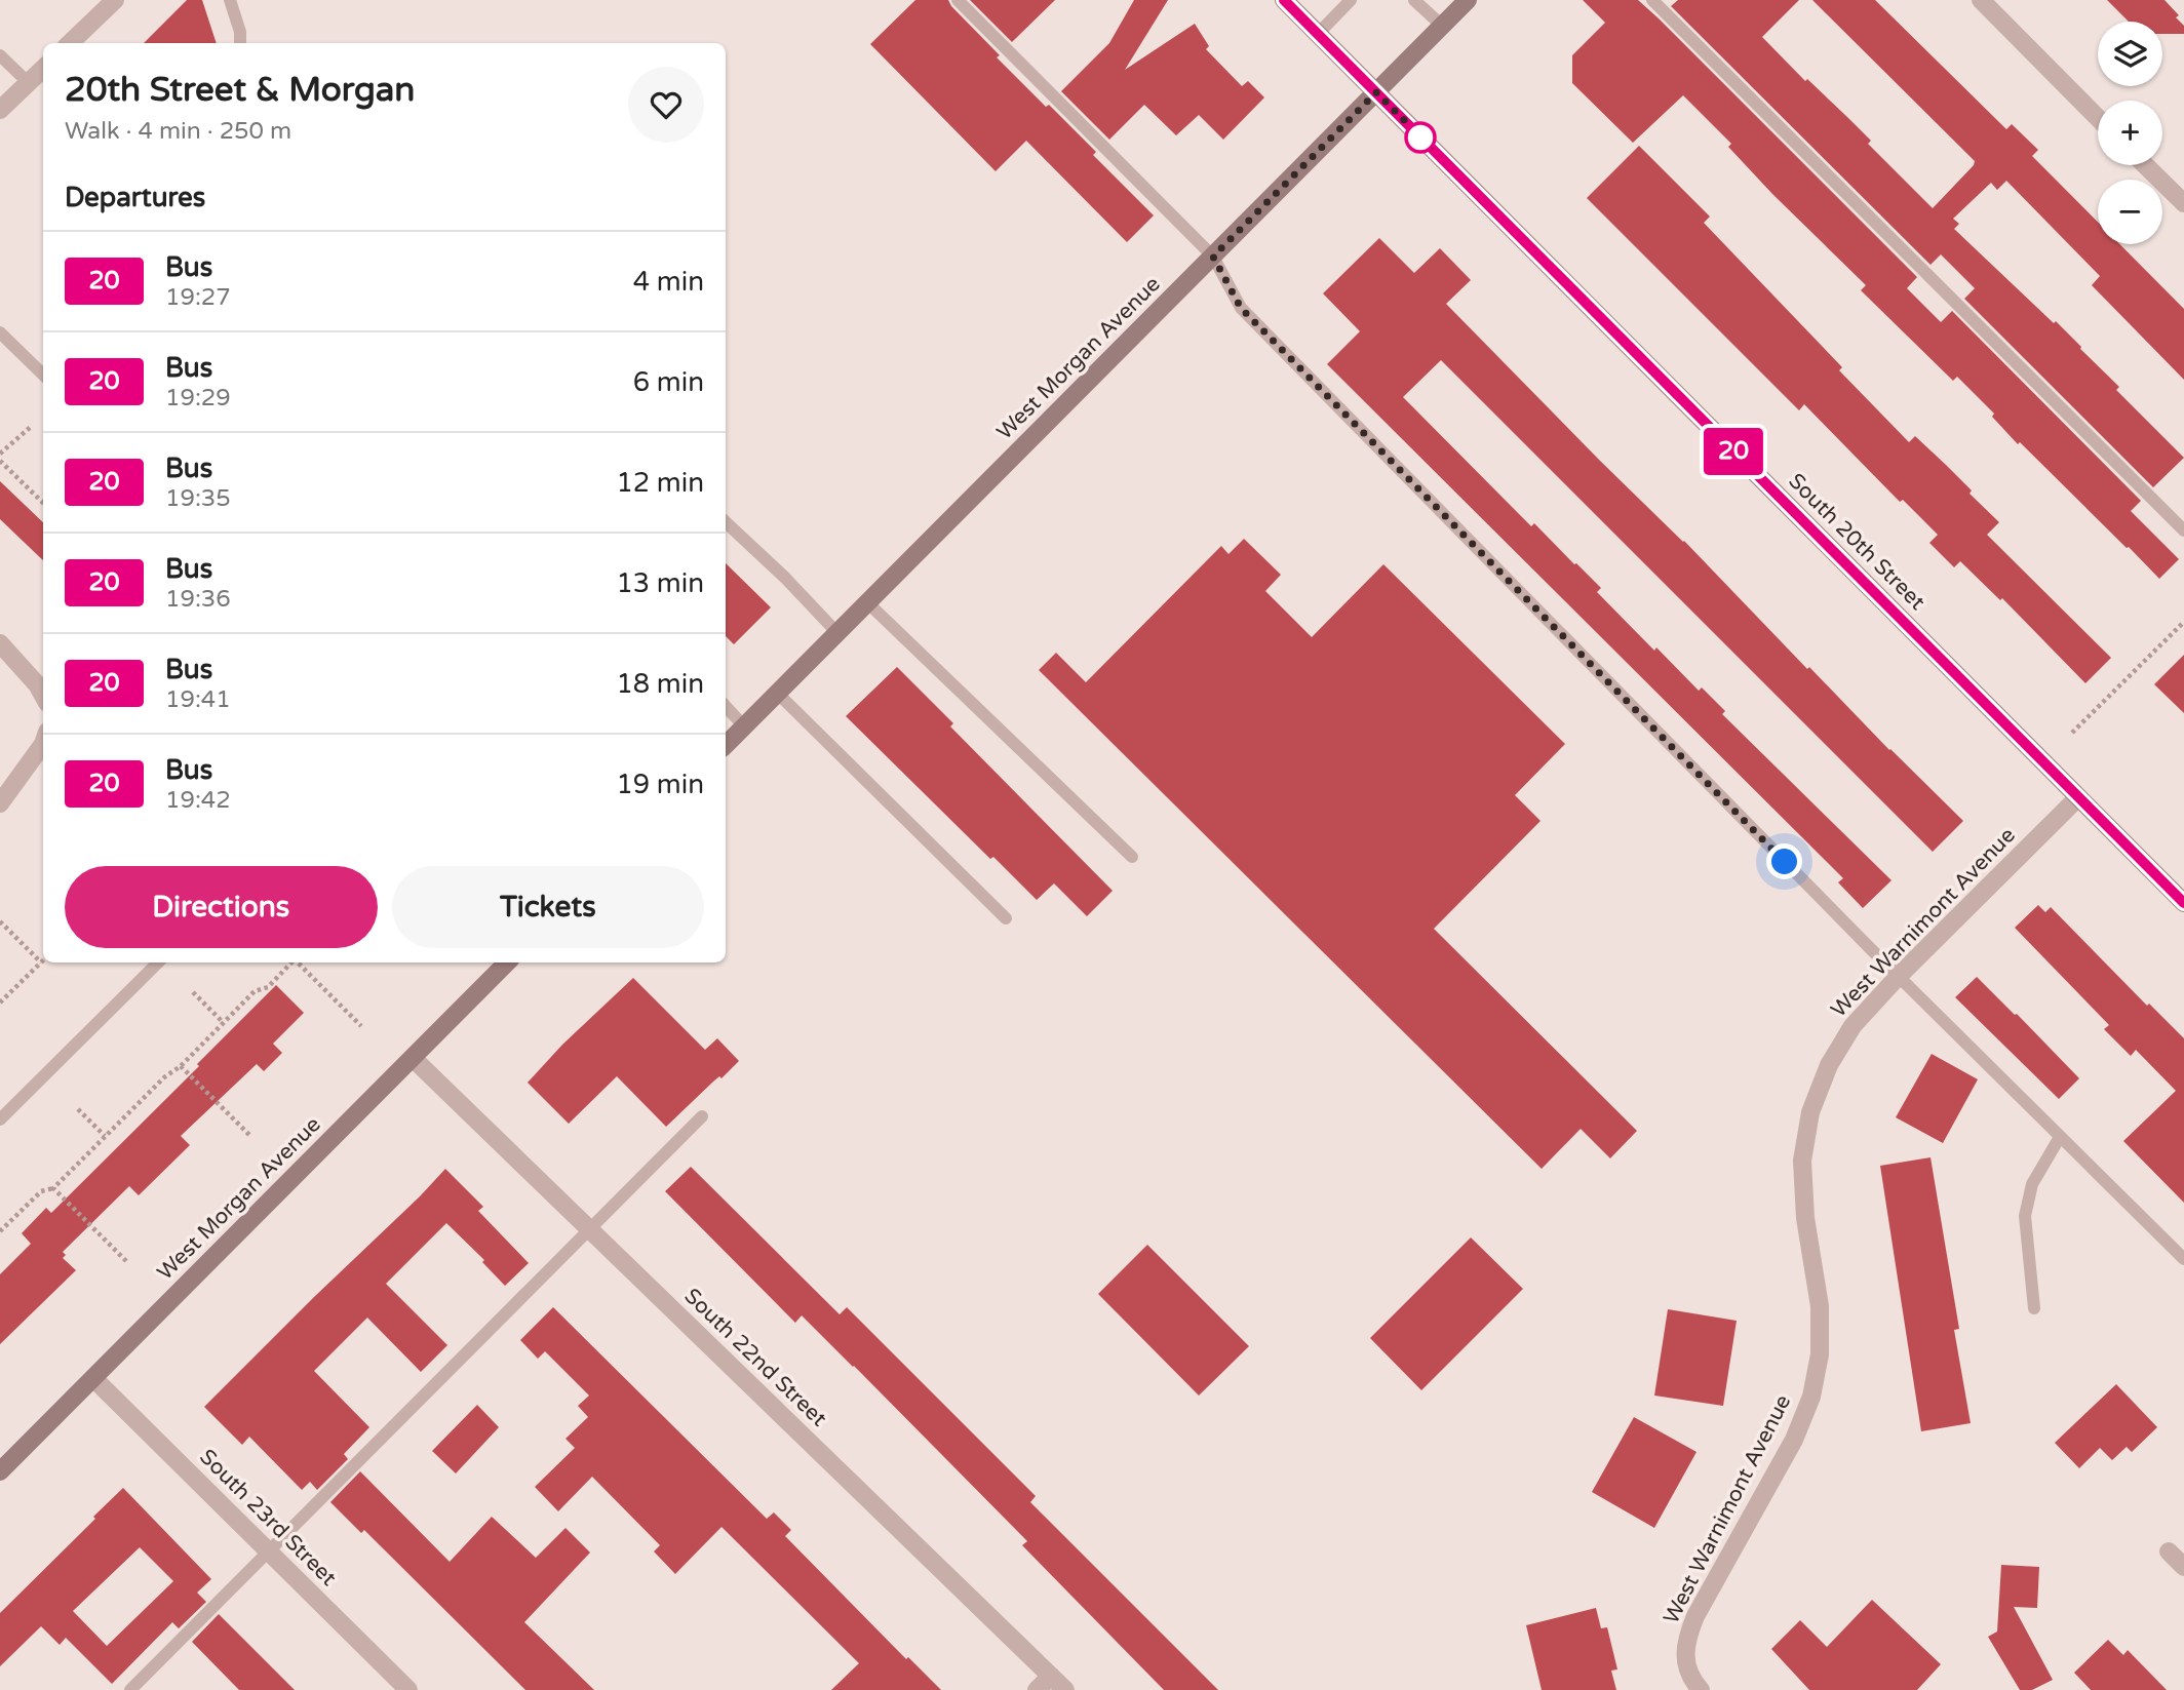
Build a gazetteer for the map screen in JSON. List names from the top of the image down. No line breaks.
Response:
{"streets":{"street":["West Morgan Avenue","South 20th Street","West Warnimont Avenue","South 22nd Street","South 23rd Street"]},"crossings":[["West Morgan Avenue","South 20th Street"],["West Morgan Avenue","South 22nd Street"],["West Morgan Avenue","South 23rd Street"],["South 20th Street","West Warnimont Avenue"]],"lines":["bus line 20"],"page":{"on_map":"20","map_buttons":["+","−"],"heading":[["20th Street & Morgan","Walk · 4 min · 250 m"],"Departures"],"list":[{"mark":"20","name":"Bus","note":"19:27","value":"4 min"},{"mark":"20","name":"Bus","note":"19:29","value":"6 min"},{"mark":"20","name":"Bus","note":"19:35","value":"12 min"},{"mark":"20","name":"Bus","note":"19:36","value":"13 min"},{"mark":"20","name":"Bus","note":"19:41","value":"18 min"},{"mark":"20","name":"Bus","note":"19:42","value":"19 min"}],"buttons":["Directions","Tickets"]}}
